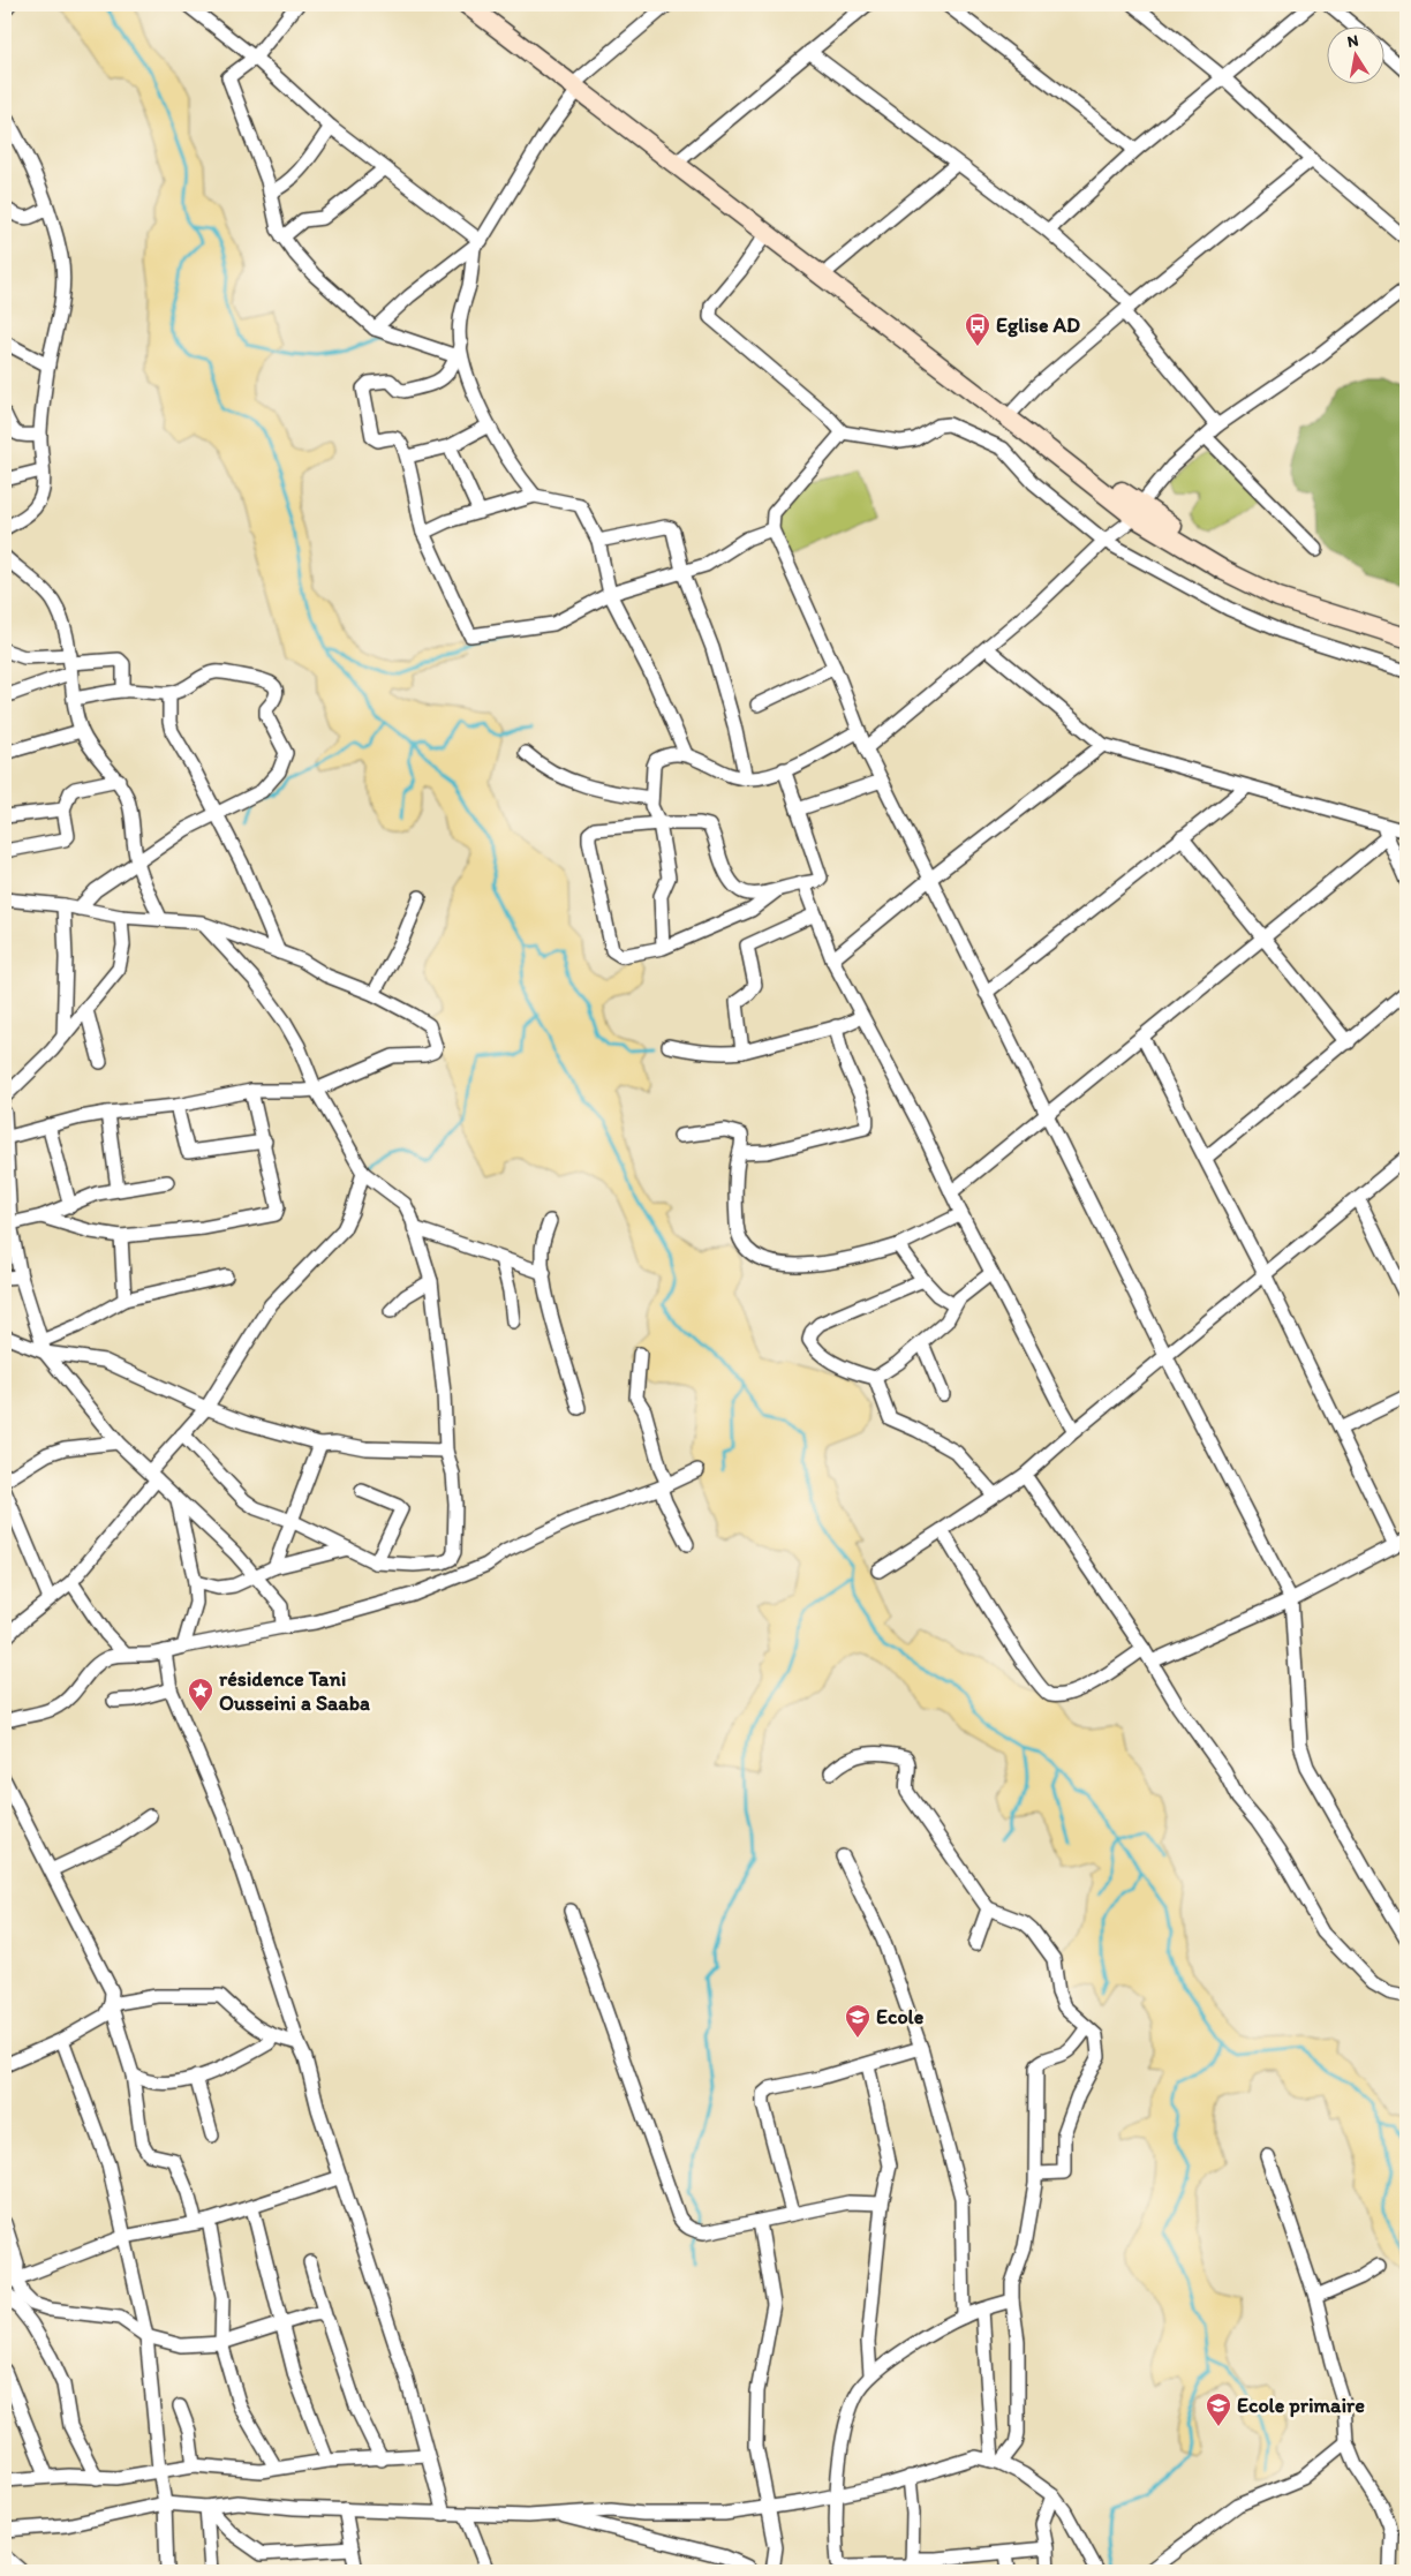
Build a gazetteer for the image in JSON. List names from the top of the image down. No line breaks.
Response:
{"places":{"bus stop":["Eglise AD"],"place":["résidence Tani Ousseini a Saaba"],"school or university":["Ecole","Ecole primaire"]},"north":"top"}
